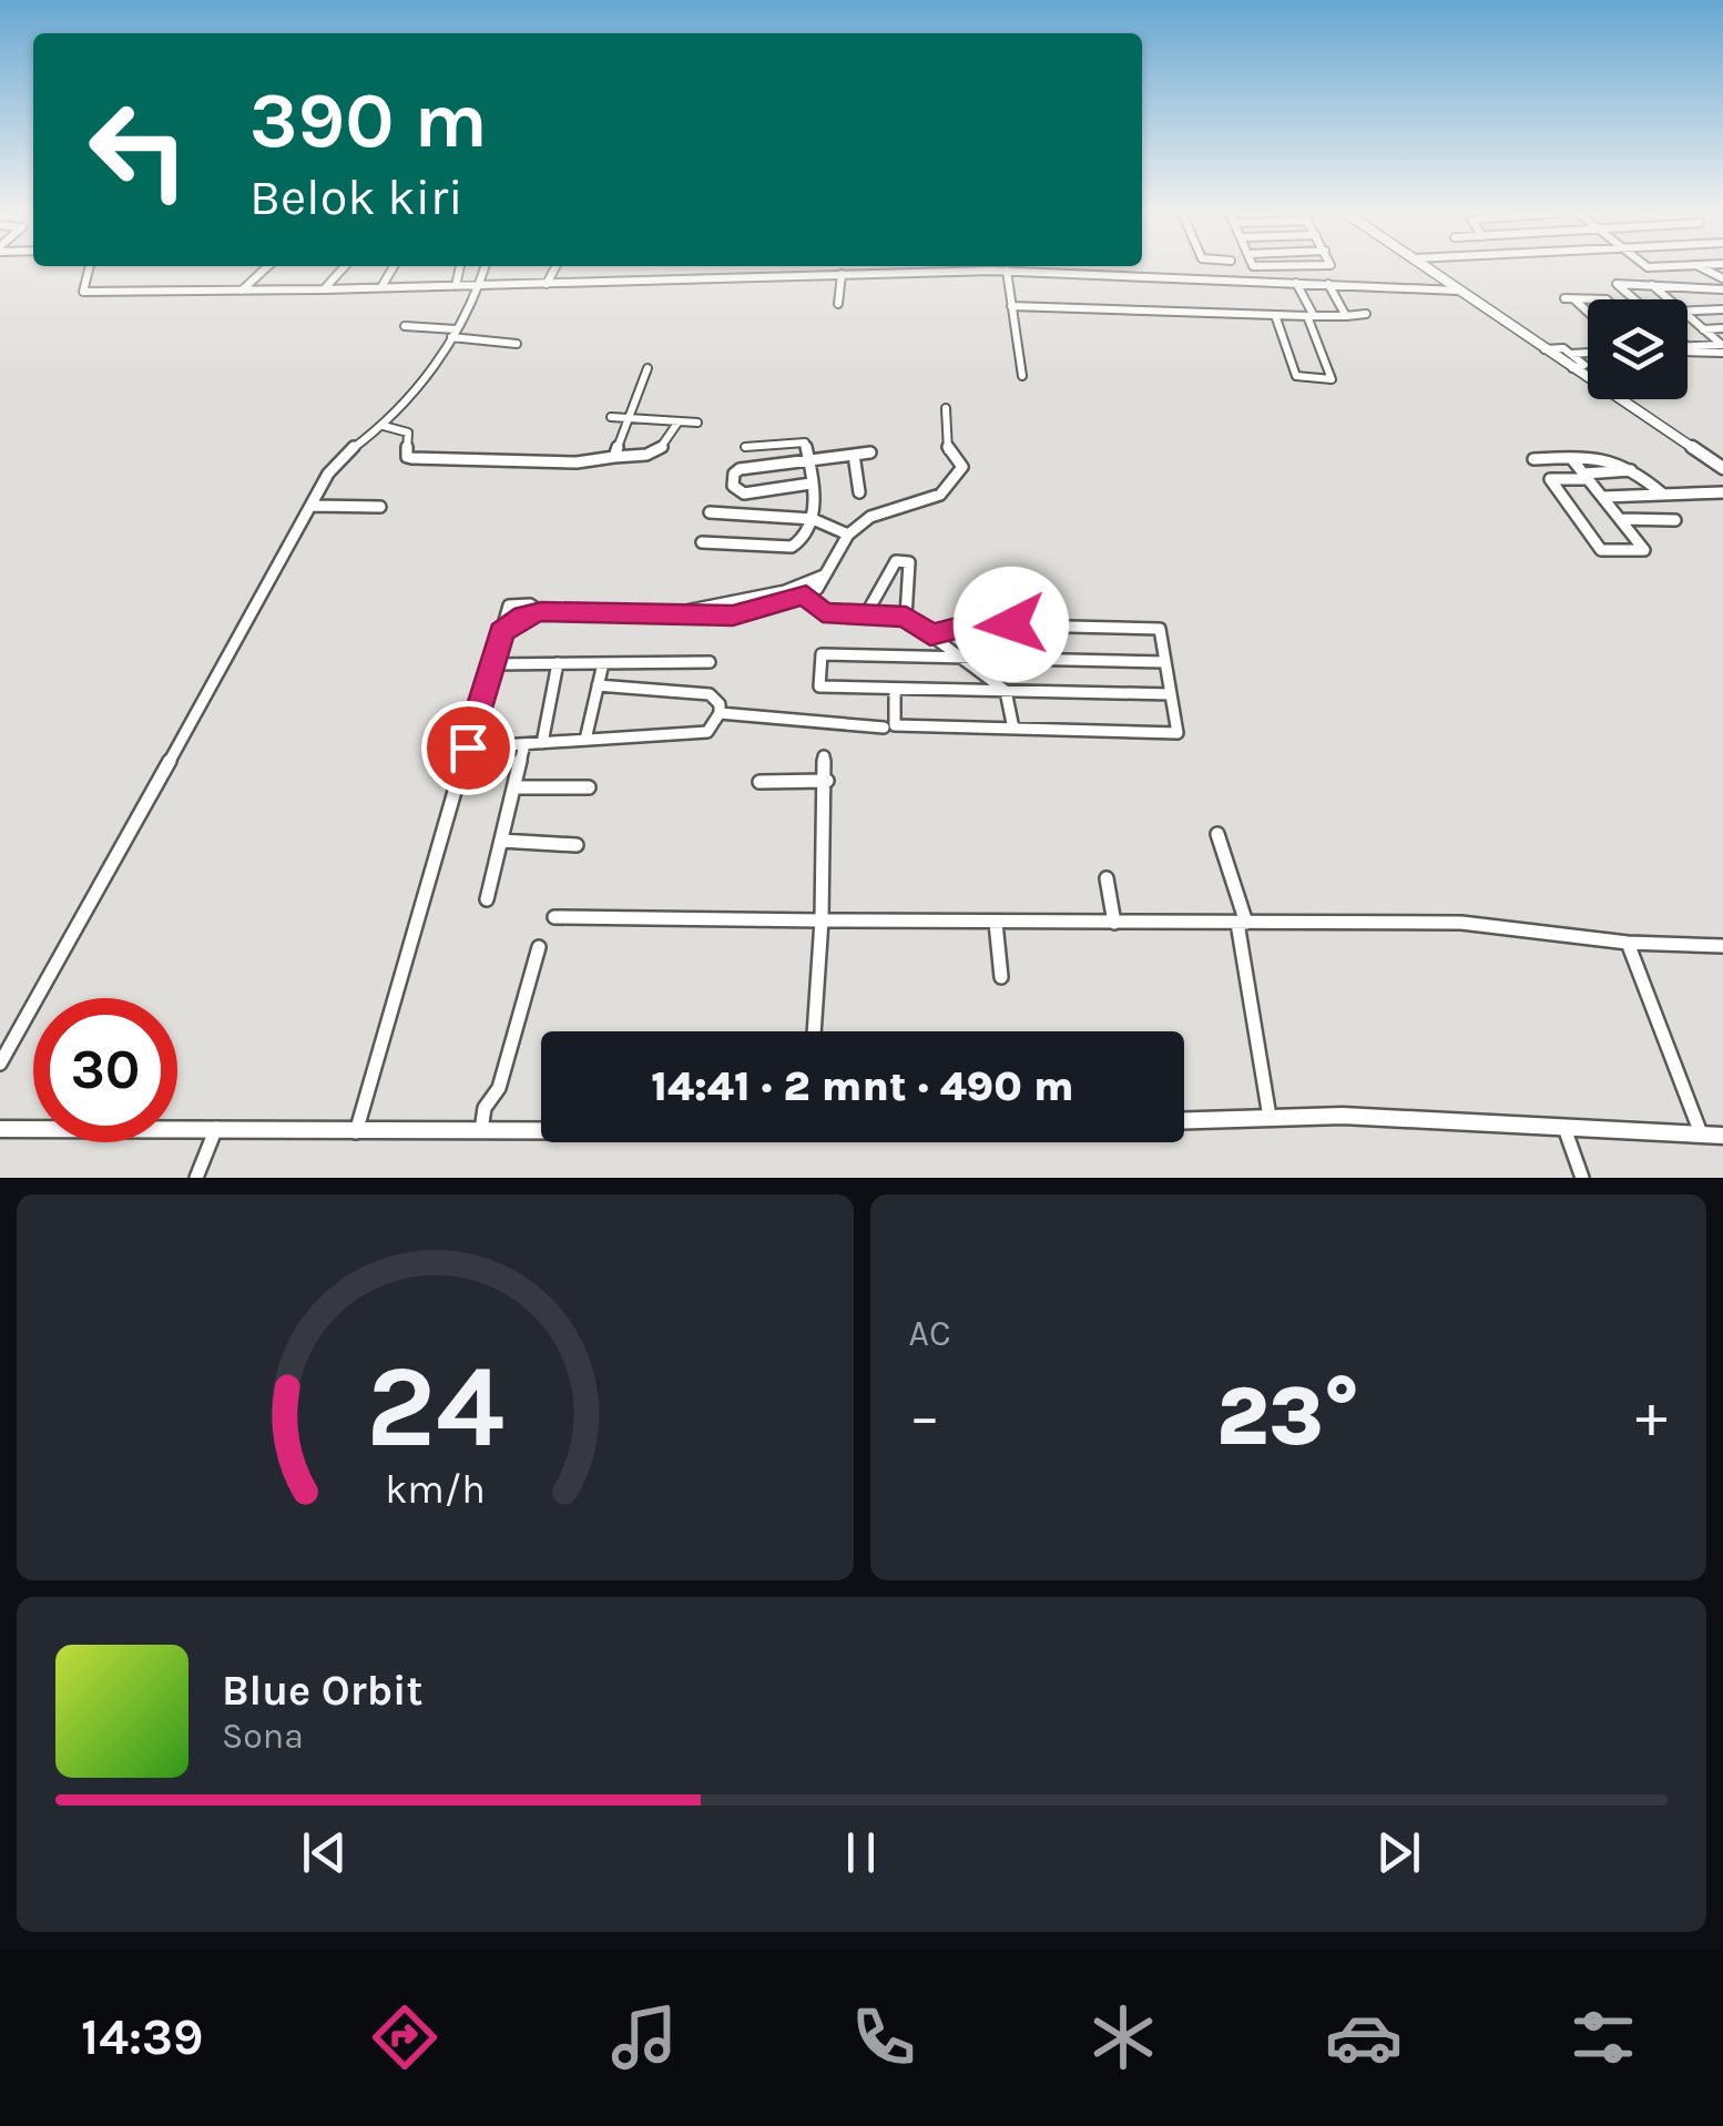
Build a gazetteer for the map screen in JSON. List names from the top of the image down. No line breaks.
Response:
{"page":{"turn":["390 m","Belok kiri"],"limit":"30","trip":"14:41 · 2 mnt · 490 m","tile":"AC","heat":["−","23°","+"],"song":["Blue Orbit","Sona"],"tabs":"14:39","gauge":["24","km/h"]}}
